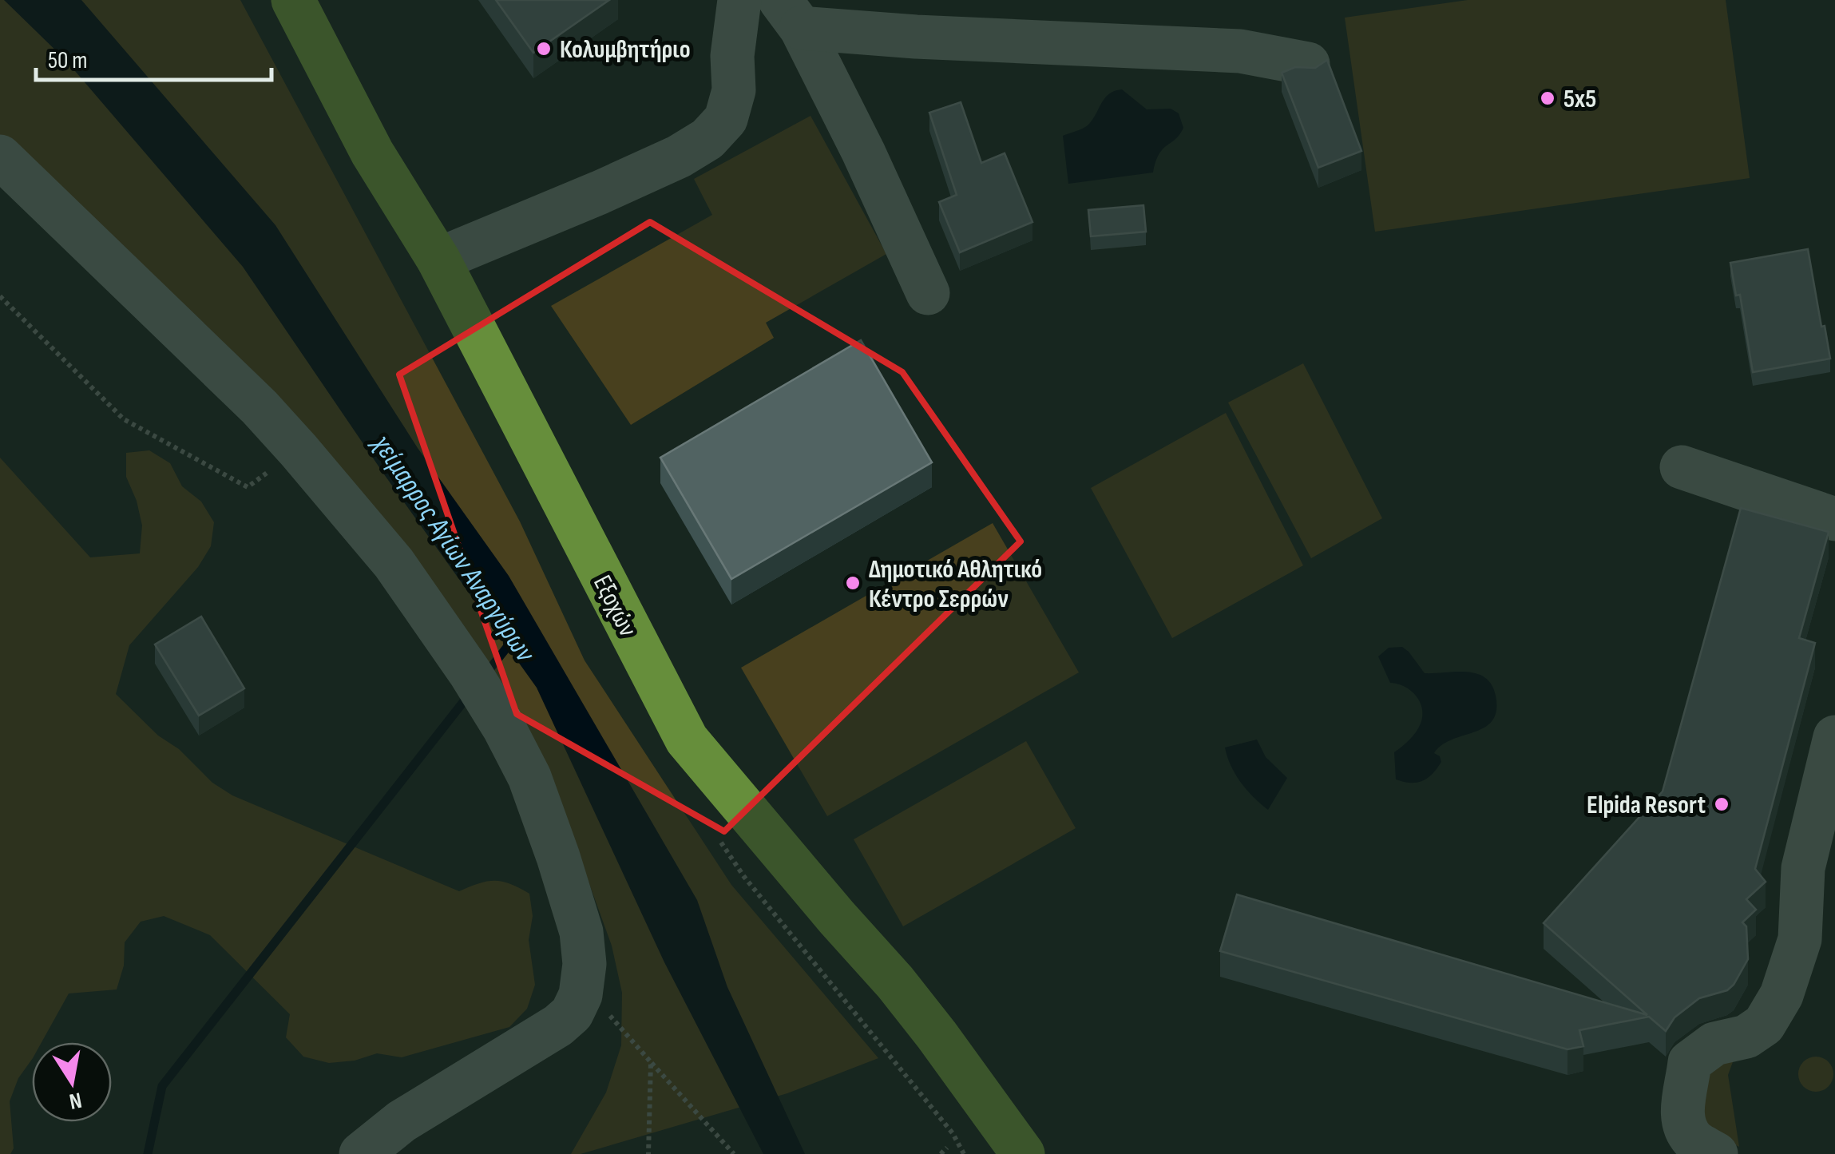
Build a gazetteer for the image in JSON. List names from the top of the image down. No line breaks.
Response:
{"streets":{"main road":["Εξοχών"]},"water":["χείμαρρος Αγίων Αναργύρων"],"places":["Κολυμβητήριο","5x5","Δημοτικό Αθλητικό Κέντρο Σερρών","Elpida Resort"],"scale_bar":"50 m","north":"bottom"}
